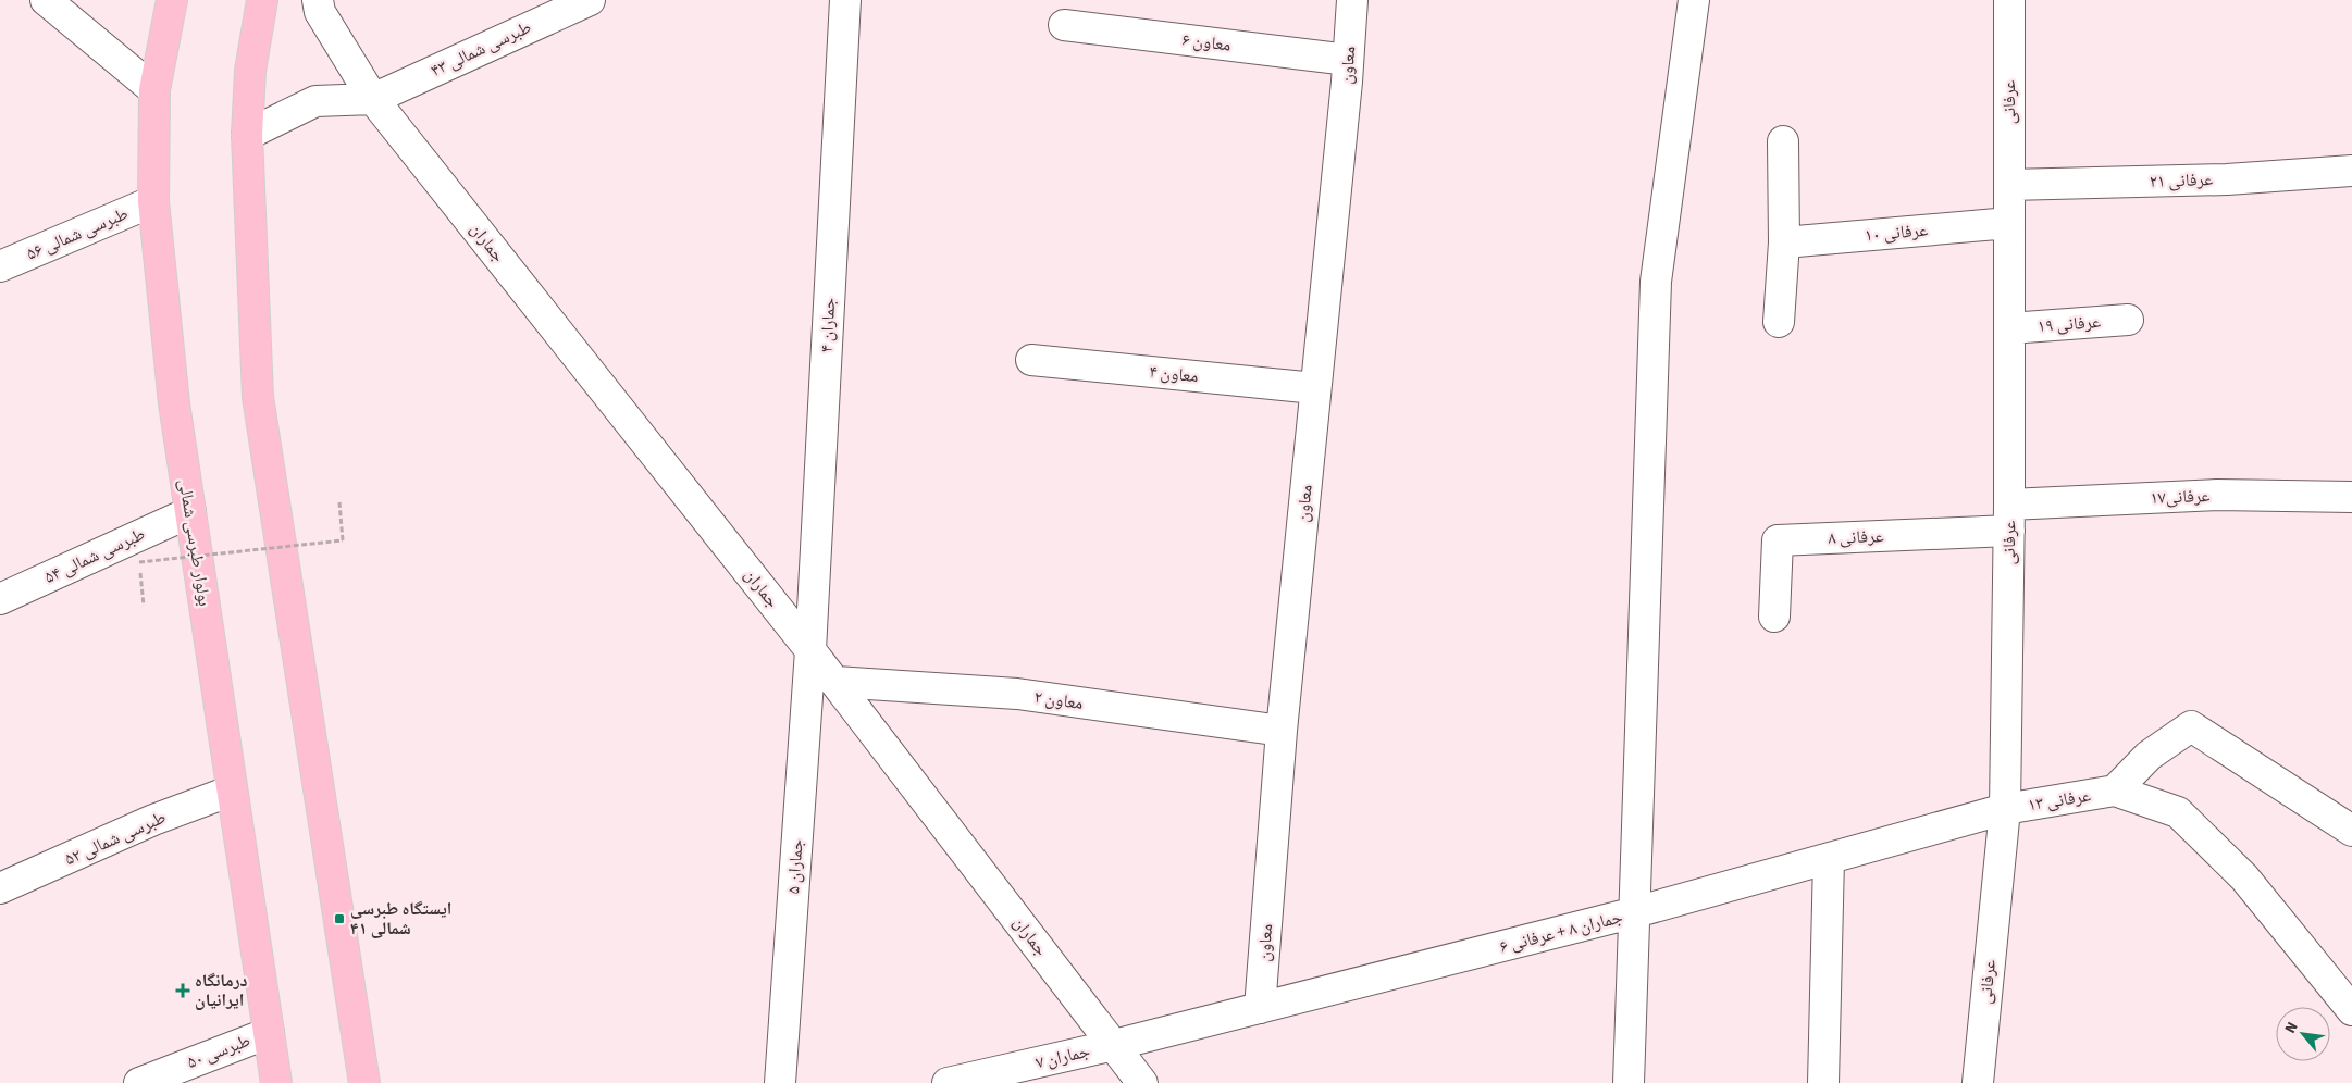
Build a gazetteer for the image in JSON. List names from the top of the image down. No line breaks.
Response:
{"streets":{"main road":["بولوار طبرسی شمالی"],"street":["معاون ۶","طبرسی شمالی ۴۳","معاون","عرفانی","عرفانی ۲۱","عرفانی ۱۰","طبرسی شمالی ۵۶","جماران","عرفانی ۱۹","جماران ۴","معاون ۴","عرفانی۱۷","عرفانی ۸","طبرسی شمالی ۵۴","معاون ۲","عرفانی ۱۳","طبرسی شمالی ۵۲","جماران ۵","جماران ۸ + عرفانی ۶","طبرسی ۵۰","جماران ۷"]},"crossings":[["معاون ۶","معاون"],["طبرسی شمالی ۴۳","جماران"],["معاون","معاون ۴"],["معاون","معاون ۲"],["معاون","جماران ۸ + عرفانی ۶"],["عرفانی","عرفانی ۲۱"],["عرفانی","عرفانی ۱۰"],["عرفانی","عرفانی ۱۹"],["عرفانی","عرفانی۱۷"],["عرفانی","عرفانی ۸"],["عرفانی","عرفانی ۱۳"],["عرفانی","جماران ۸ + عرفانی ۶"],["طبرسی شمالی ۵۶","بولوار طبرسی شمالی"],["جماران","جماران ۴"],["جماران","معاون ۲"],["جماران","جماران ۵"],["جماران","جماران ۸ + عرفانی ۶"],["جماران","جماران ۷"],["جماران ۴","جماران ۵"],["عرفانی۱۷","عرفانی ۸"],["بولوار طبرسی شمالی","طبرسی شمالی ۵۴"],["بولوار طبرسی شمالی","طبرسی شمالی ۵۲"],["بولوار طبرسی شمالی","طبرسی ۵۰"],["عرفانی ۱۳","جماران ۸ + عرفانی ۶"],["جماران ۸ + عرفانی ۶","جماران ۷"]],"places":{"transit":["ایستگاه طبرسی شمالی ۴۱"],"health":["درمانگاه ایرانیان"]},"north":"top left"}
